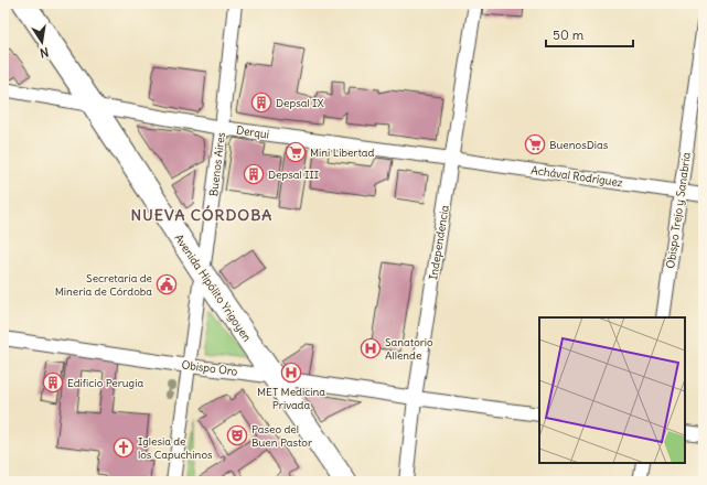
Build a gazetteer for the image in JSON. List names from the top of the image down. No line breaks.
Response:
{"streets":{"main road":["Avenida Hipólito Yrigoyen"],"street":["Derqui","Buenos Aires","Achával Rodríguez","Obispo Trejo y Sanabria","Independencia","Obispo Oro"]},"crossings":[["Derqui","Buenos Aires"],["Derqui","Achával Rodríguez"],["Derqui","Independencia"],["Derqui","Avenida Hipólito Yrigoyen"],["Buenos Aires","Avenida Hipólito Yrigoyen"],["Buenos Aires","Obispo Oro"],["Achával Rodríguez","Obispo Trejo y Sanabria"],["Achával Rodríguez","Independencia"],["Independencia","Obispo Oro"],["Avenida Hipólito Yrigoyen","Obispo Oro"]],"districts":["NUEVA CÓRDOBA"],"places":{"building":["Depsal IX","Depsal III","Edificio Perugia"],"supermarket":["BuenosDias","Mini Libertad"],"public building":["Secretaría de Minería de Córdoba"],"hospital":["Sanatorio Allende","MET Medicina Privada"],"theatre":["Paseo del Buen Pastor"],"church":["Iglesia de los Capuchinos"]},"scale_bar":"50 m","north":"bottom"}
